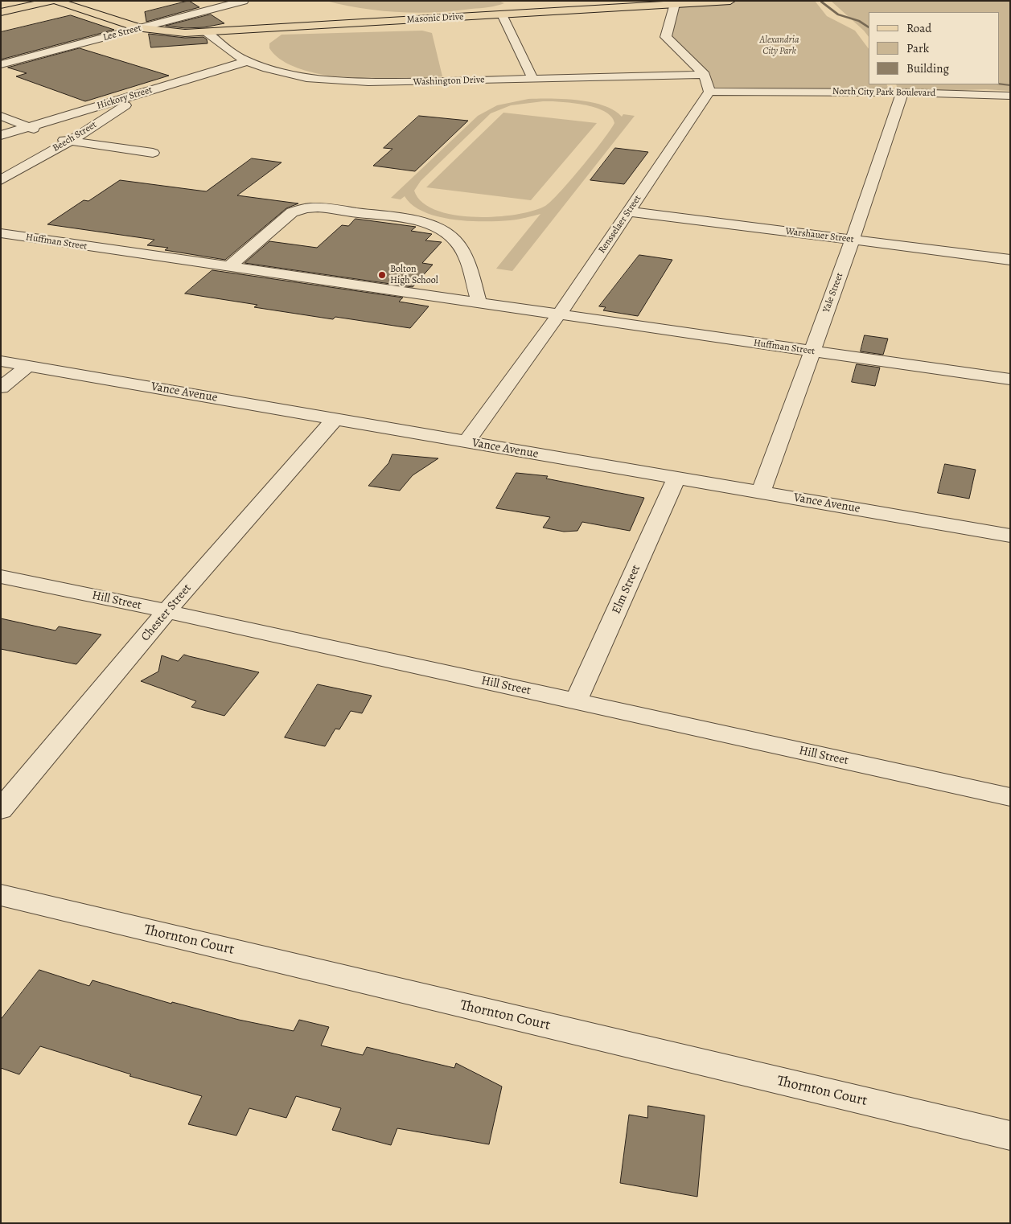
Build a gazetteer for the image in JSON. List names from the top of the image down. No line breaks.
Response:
{"streets":{"main road":["Masonic Drive"],"street":["Lee Street","Washington Drive","North City Park Boulevard","Hickory Street","Beech Street","Rensselaer Street","Warshauer Street","Huffman Street","Yale Street","Vance Avenue","Elm Street","Hill Street","Chester Street","Thornton Court"]},"crossings":[["Masonic Drive","Lee Street"],["Masonic Drive","Washington Drive"],["Washington Drive","Hickory Street"],["North City Park Boulevard","Rensselaer Street"],["North City Park Boulevard","Yale Street"],["Hickory Street","Beech Street"],["Rensselaer Street","Warshauer Street"],["Rensselaer Street","Huffman Street"],["Rensselaer Street","Vance Avenue"],["Warshauer Street","Yale Street"],["Huffman Street","Yale Street"],["Yale Street","Vance Avenue"],["Vance Avenue","Elm Street"],["Vance Avenue","Chester Street"],["Elm Street","Hill Street"],["Hill Street","Chester Street"]],"parks":["Alexandria City Park"],"places":["Bolton High School"],"legend":["Road","Park","Building"]}
